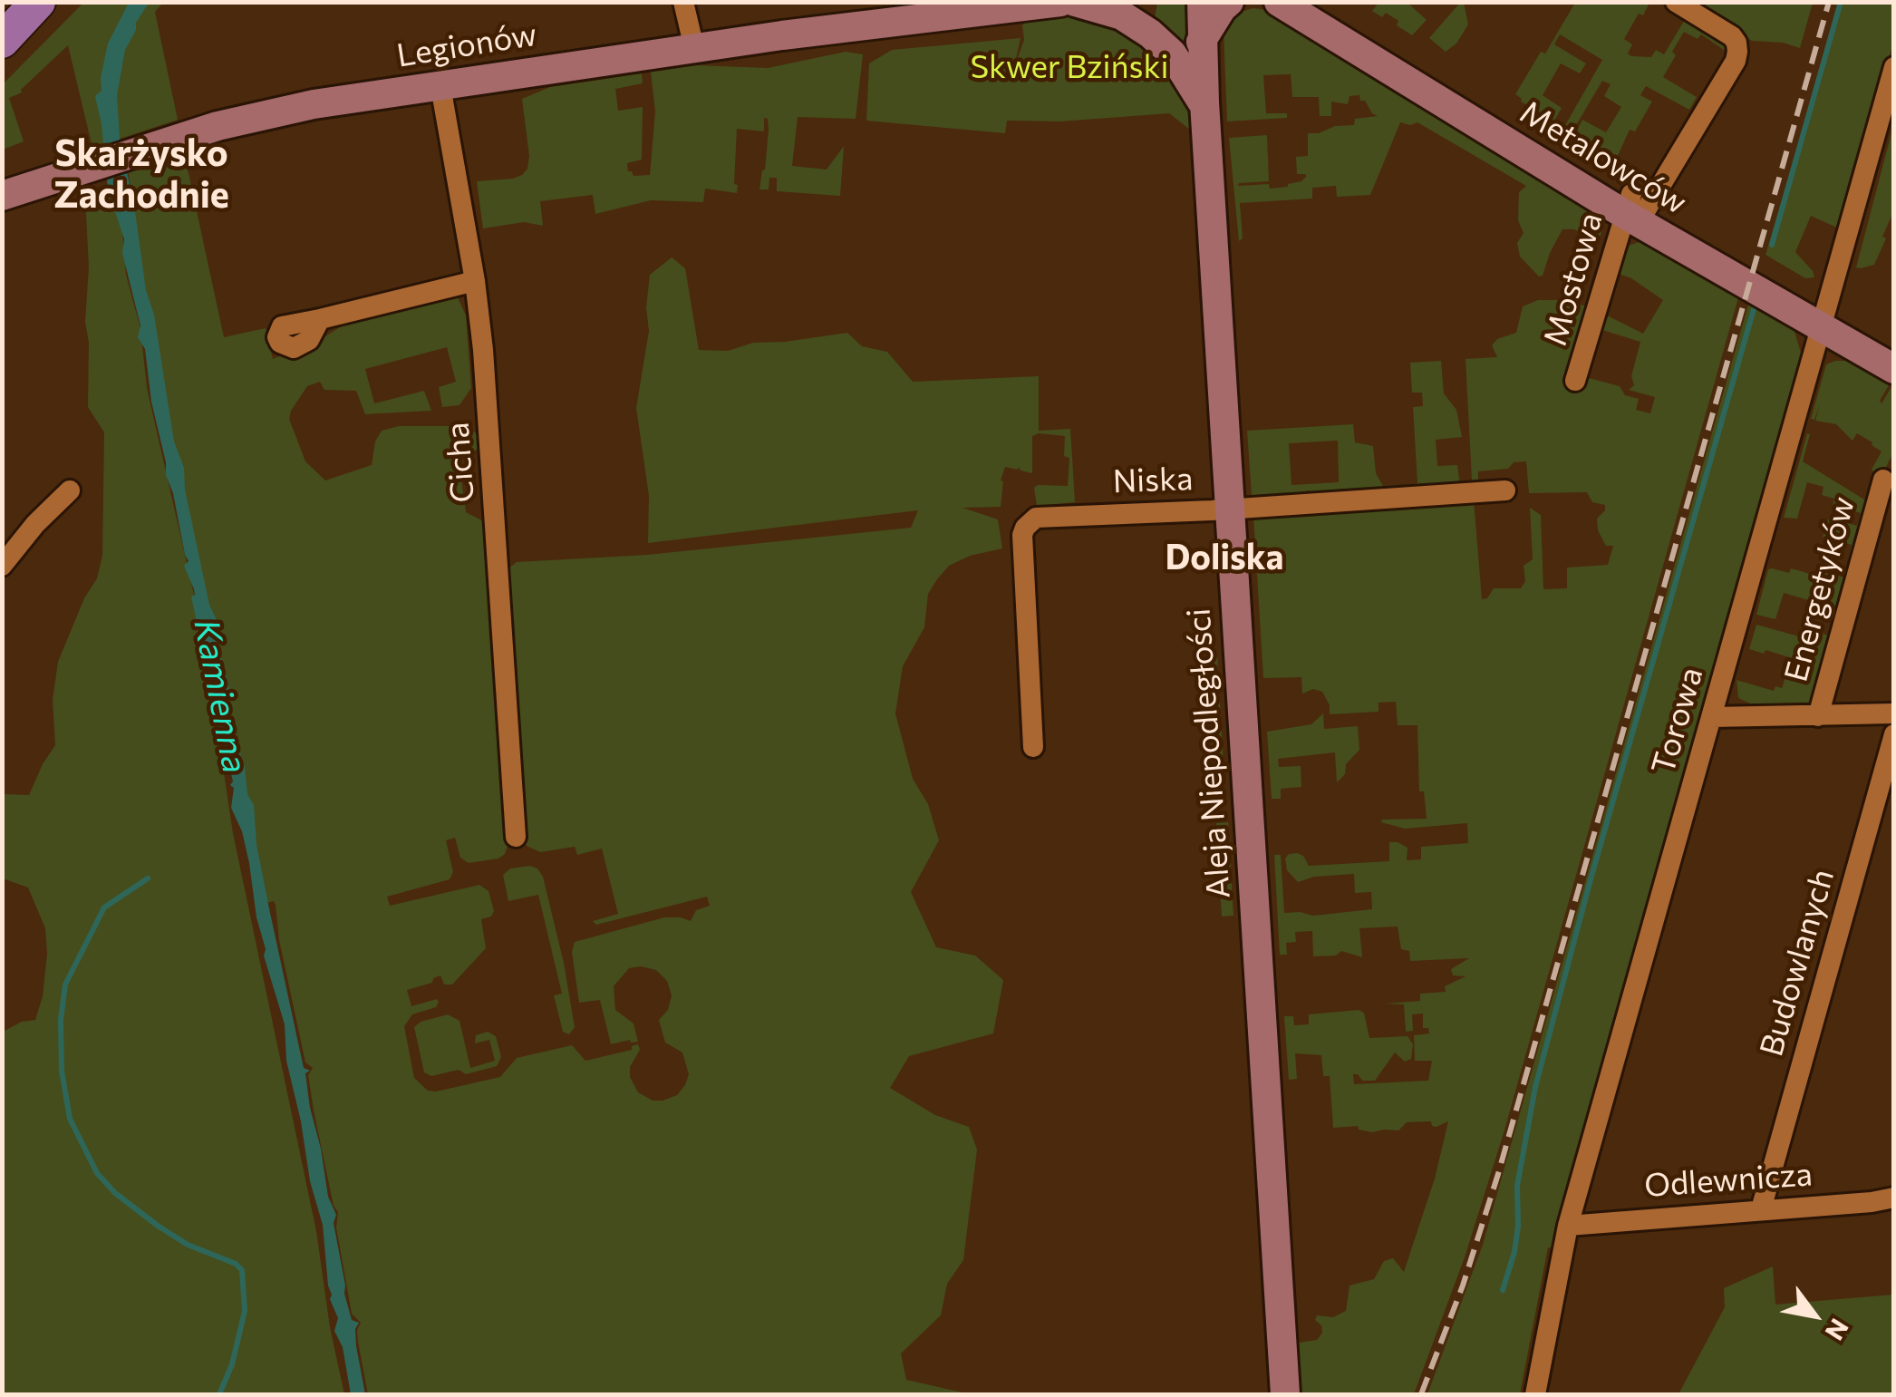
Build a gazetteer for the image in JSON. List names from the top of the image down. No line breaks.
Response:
{"streets":{"street":["Legionów","Metalowców","Mostowa","Cicha","Niska","Energetyków","Torowa","Aleja Niepodległości","Budowlanych","Odlewnicza"]},"crossings":[["Legionów","Cicha"],["Metalowców","Mostowa"],["Metalowców","Torowa"],["Niska","Aleja Niepodległości"],["Torowa","Odlewnicza"],["Budowlanych","Odlewnicza"]],"districts":["Skarżysko Zachodnie","Doliska"],"water":["Kamienna"],"parks":["Skwer Bziński"],"north":"bottom right"}
